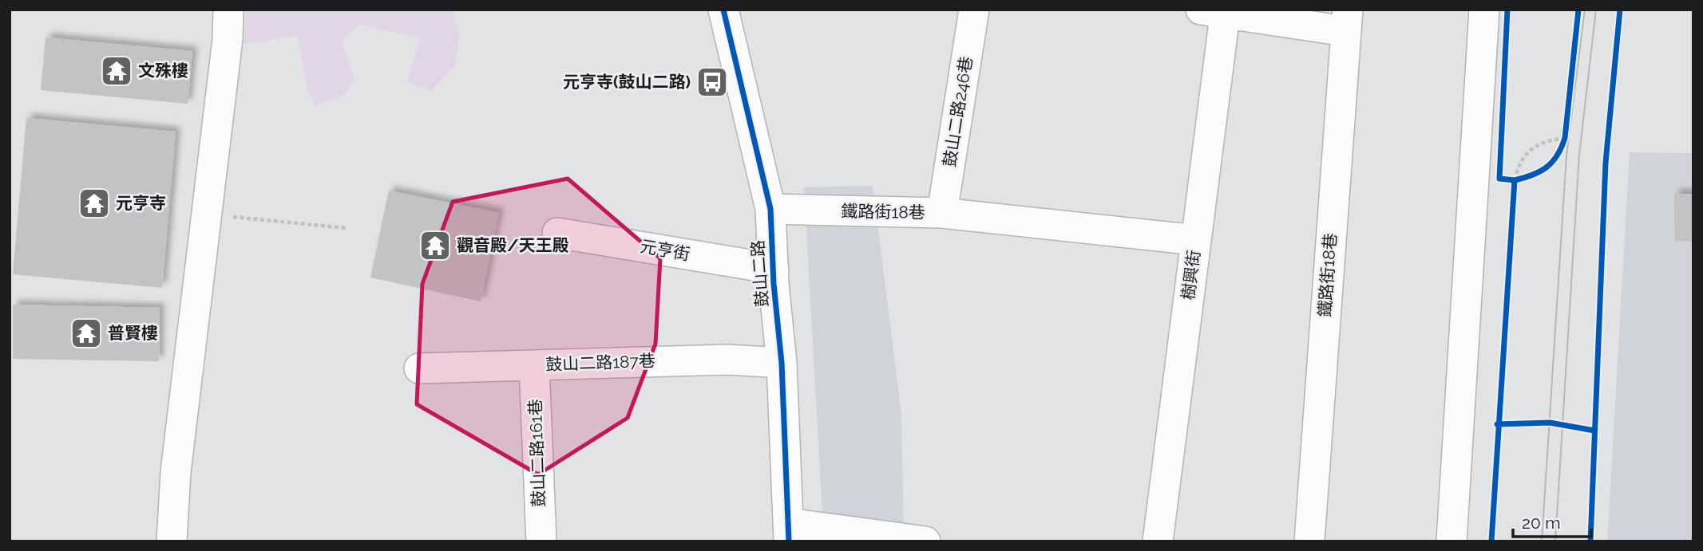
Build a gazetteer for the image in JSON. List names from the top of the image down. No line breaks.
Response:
{"streets":{"street":["鼓山二路246巷","鐵路街18巷","元亨街","鼓山二路","樹興街","鼓山二路187巷","鼓山二路161巷"]},"crossings":[["鼓山二路246巷","鐵路街18巷"],["鐵路街18巷","鼓山二路"],["鐵路街18巷","樹興街"],["元亨街","鼓山二路"],["鼓山二路","鼓山二路187巷"],["鼓山二路187巷","鼓山二路161巷"]],"places":{"temple":["文殊樓","元亨寺","觀音殿/天王殿","普賢樓"],"bus stop":["元亨寺(鼓山二路)"]},"scale_bar":"20 m"}
